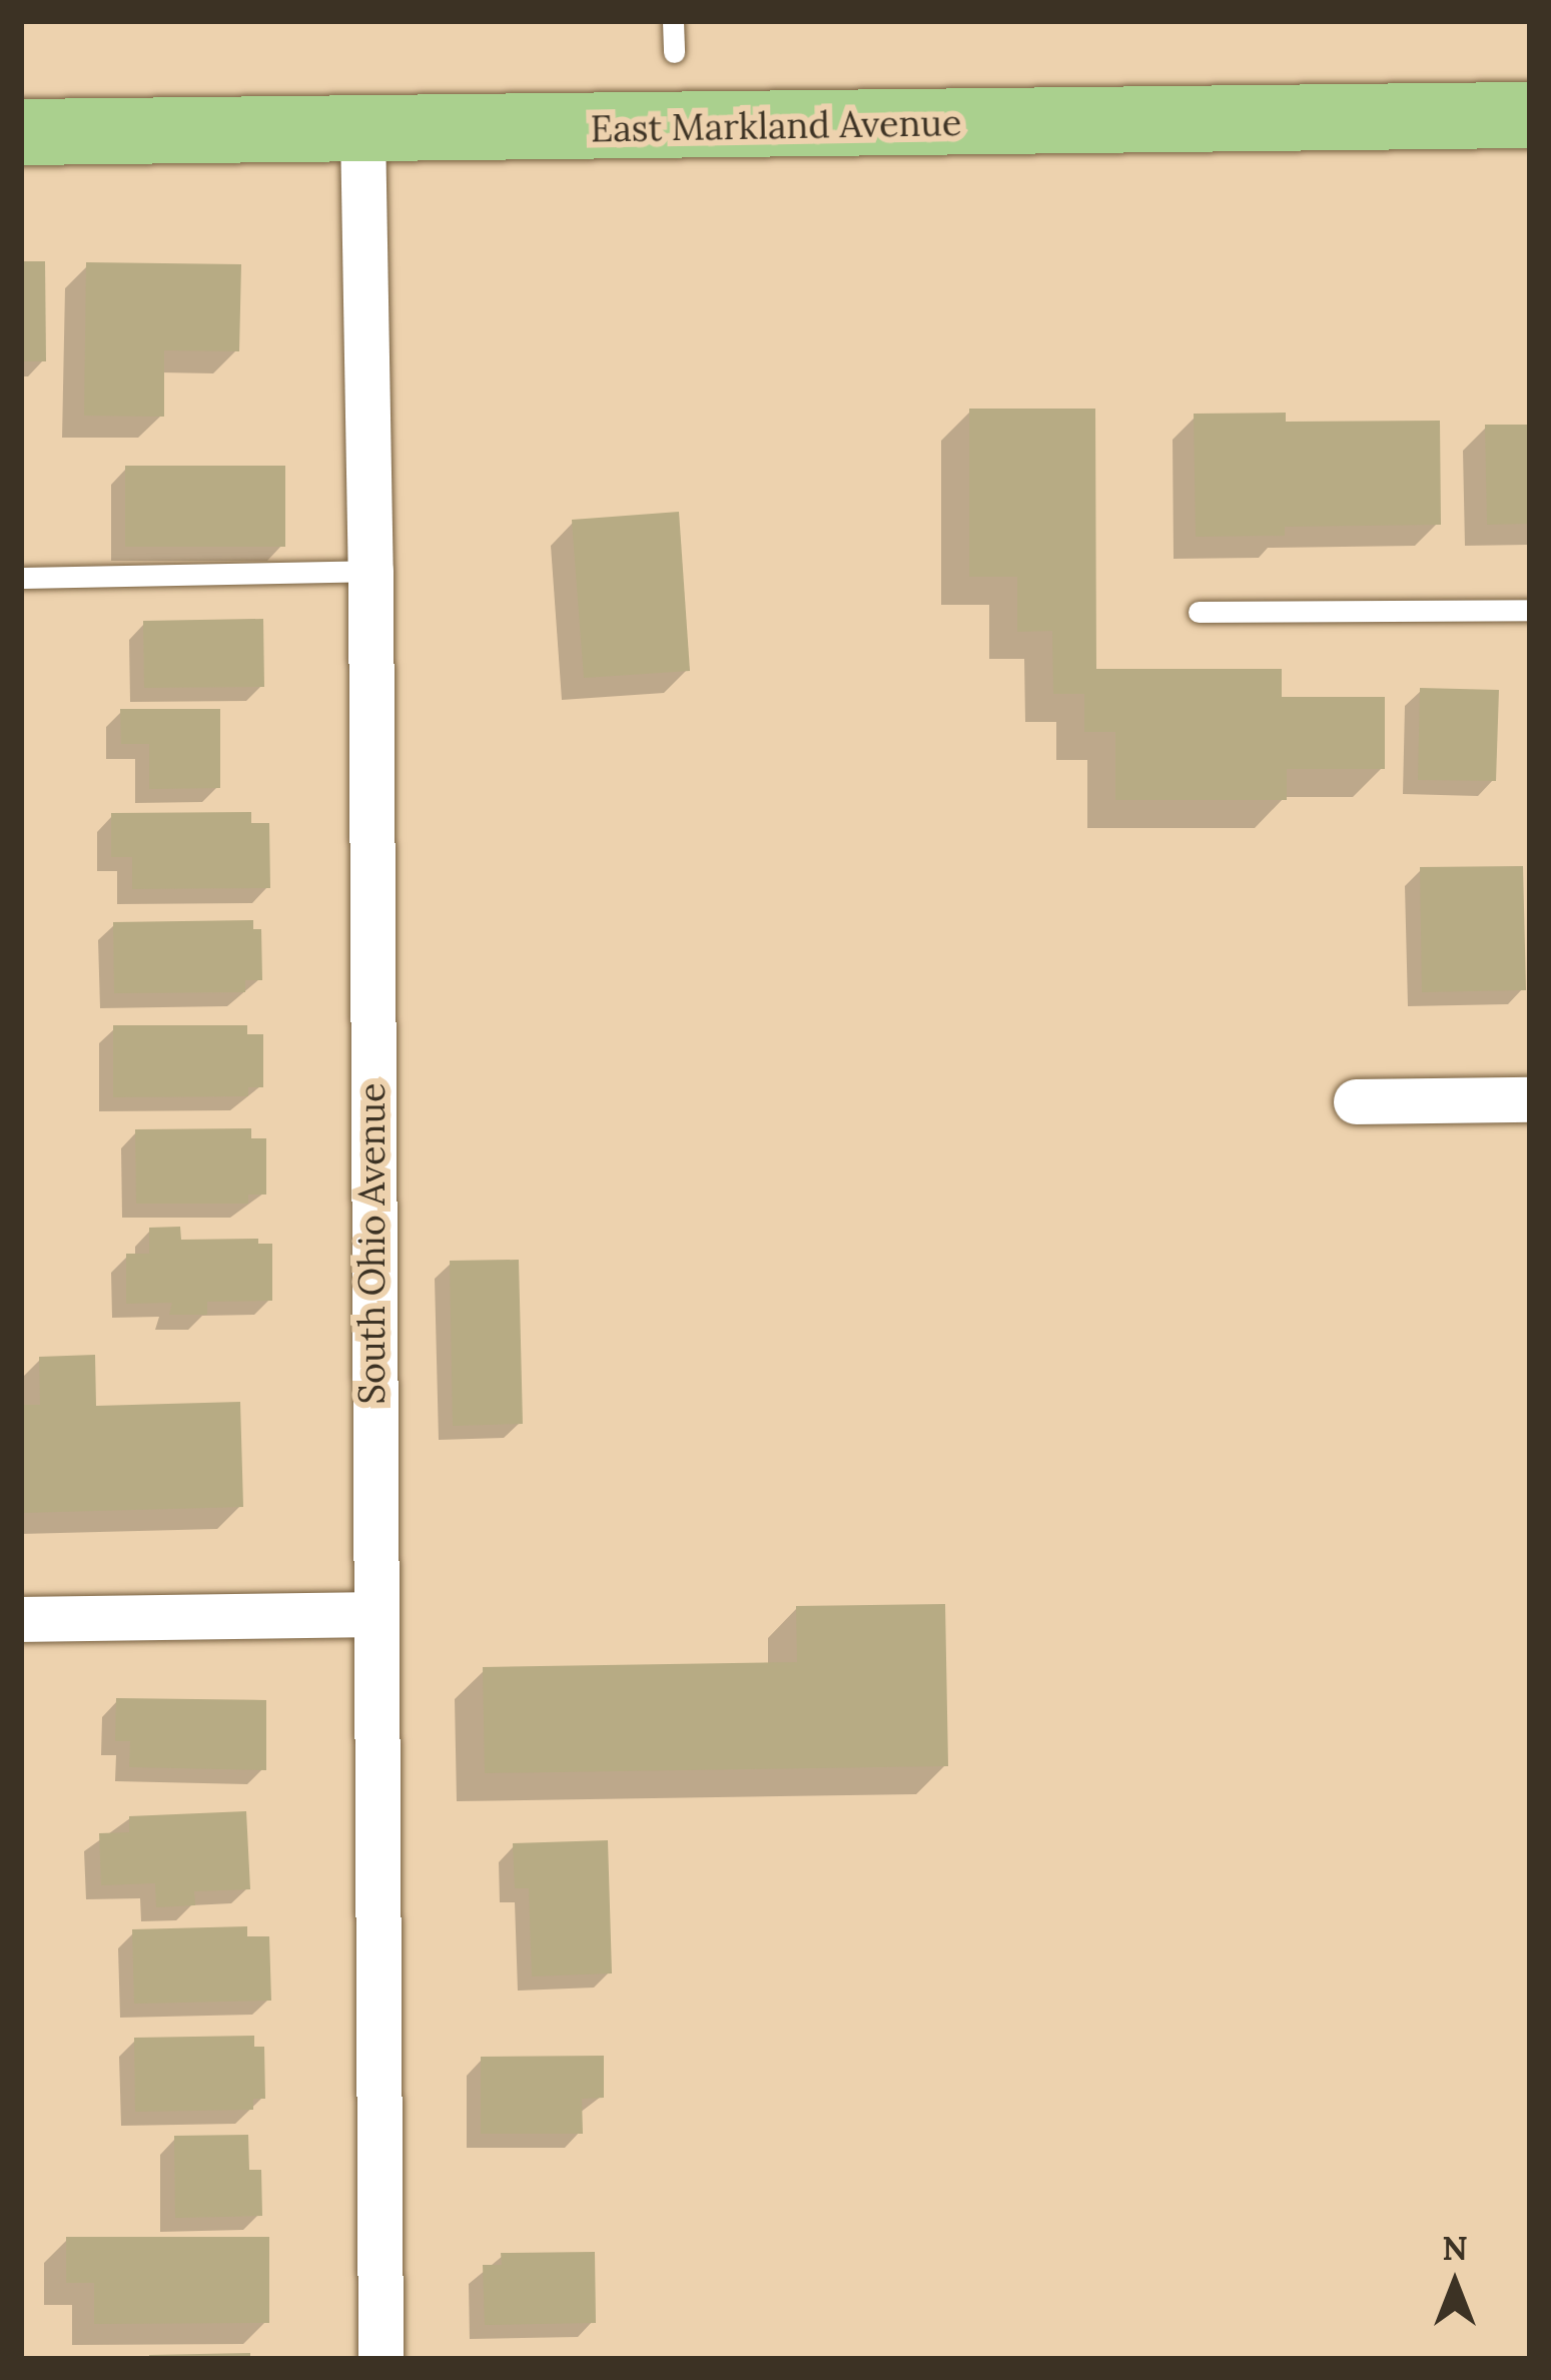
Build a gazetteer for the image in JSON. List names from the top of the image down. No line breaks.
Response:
{"streets":{"main road":["East Markland Avenue"],"street":["South Ohio Avenue"]},"crossings":[["East Markland Avenue","South Ohio Avenue"]],"north":"top"}
